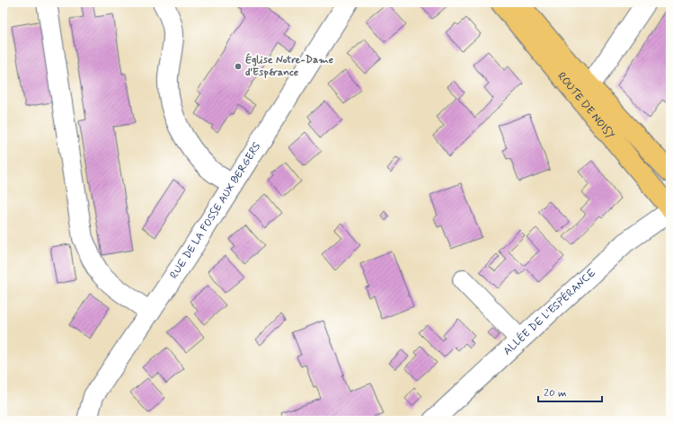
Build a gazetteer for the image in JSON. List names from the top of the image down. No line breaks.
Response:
{"streets":{"main road":["ROUTE DE NOISY"],"street":["RUE DE LA FOSSE AUX BERGERS","ALLÉE DE L'ESPÉRANCE"]},"crossings":[["ROUTE DE NOISY","ALLÉE DE L'ESPÉRANCE"]],"places":["Église Notre-Dame d'Espérance"],"scale_bar":"20 m"}
